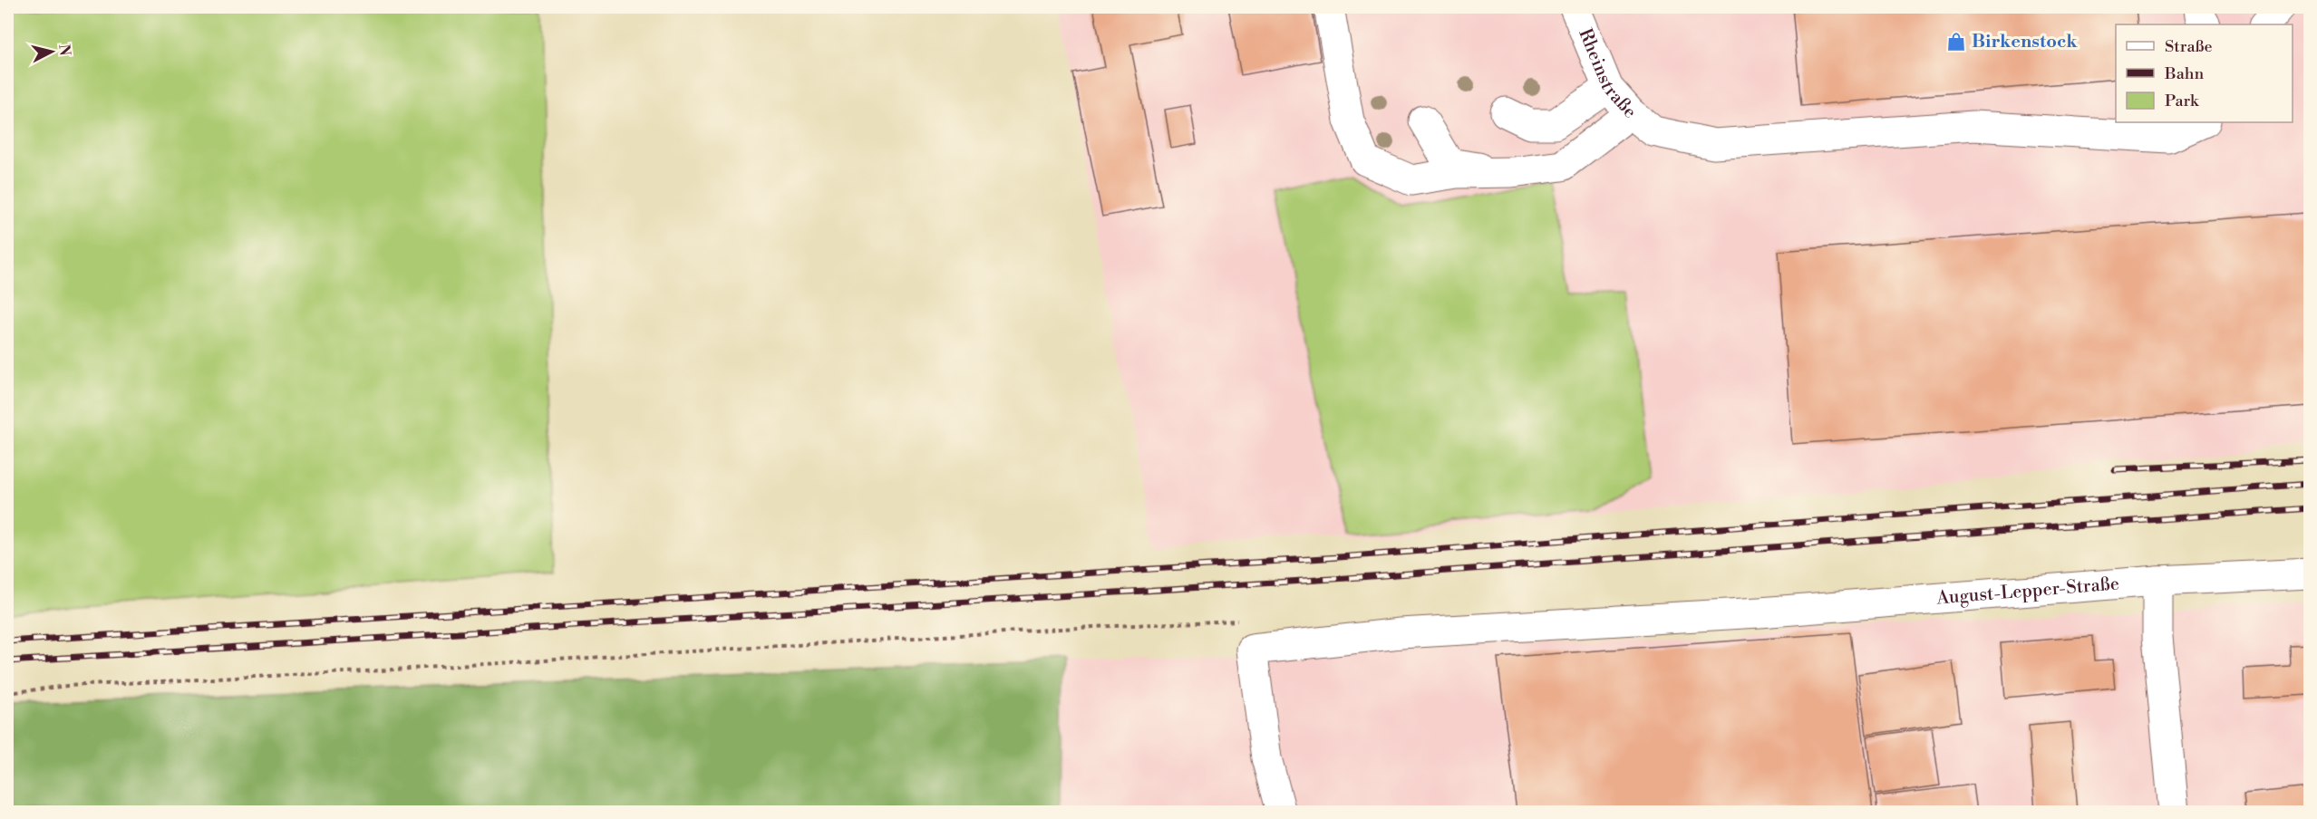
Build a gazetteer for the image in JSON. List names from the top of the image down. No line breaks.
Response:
{"streets":{"street":["Rheinstraße","August-Lepper-Straße"]},"places":{"shop":["Birkenstock"]},"legend":["Straße","Bahn","Park"],"north":"right"}
